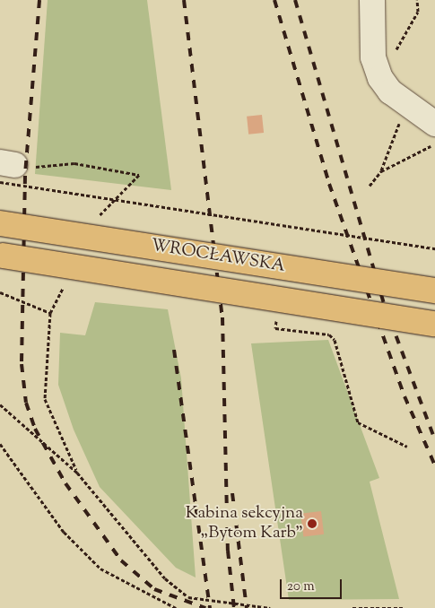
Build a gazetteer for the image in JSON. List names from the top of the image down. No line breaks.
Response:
{"streets":{"main road":["WROCŁAWSKA"]},"places":["Kabina sekcyjna „Bytom Karb”"],"scale_bar":"20 m"}
